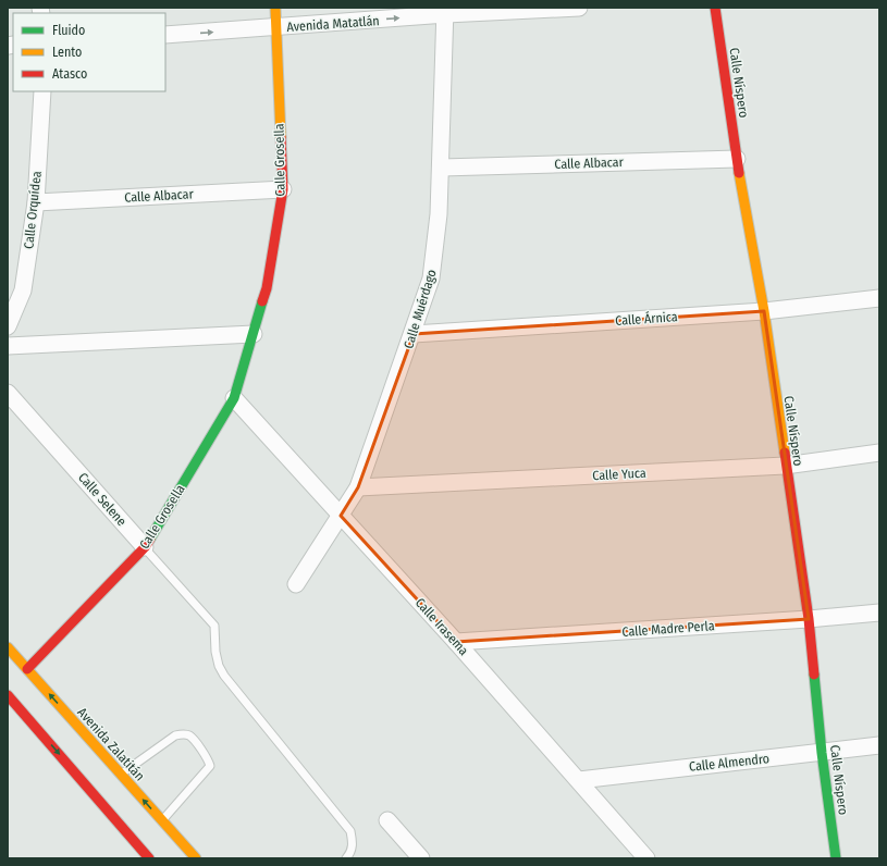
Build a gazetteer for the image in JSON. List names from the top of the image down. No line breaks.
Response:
{"streets":{"street":["Avenida Matatlán","Calle Níspero","Calle Grosella","Calle Albacar","Calle Orquídea","Calle Muérdago","Calle Árnica","Calle Yuca","Calle Selene","Calle Irasema","Calle Madre Perla","Avenida Zalatitán","Calle Almendro"]},"crossings":[["Avenida Matatlán","Calle Grosella"],["Avenida Matatlán","Calle Muérdago"],["Calle Níspero","Calle Albacar"],["Calle Níspero","Calle Árnica"],["Calle Níspero","Calle Yuca"],["Calle Níspero","Calle Madre Perla"],["Calle Níspero","Calle Almendro"],["Calle Grosella","Calle Albacar"],["Calle Grosella","Calle Selene"],["Calle Grosella","Calle Irasema"],["Calle Grosella","Avenida Zalatitán"],["Calle Albacar","Calle Orquídea"],["Calle Albacar","Calle Muérdago"],["Calle Muérdago","Calle Árnica"],["Calle Muérdago","Calle Yuca"],["Calle Muérdago","Calle Irasema"],["Calle Irasema","Calle Madre Perla"],["Calle Irasema","Calle Almendro"]],"one_way":["Avenida Matatlán"],"legend":["Fluido","Lento","Atasco"]}
